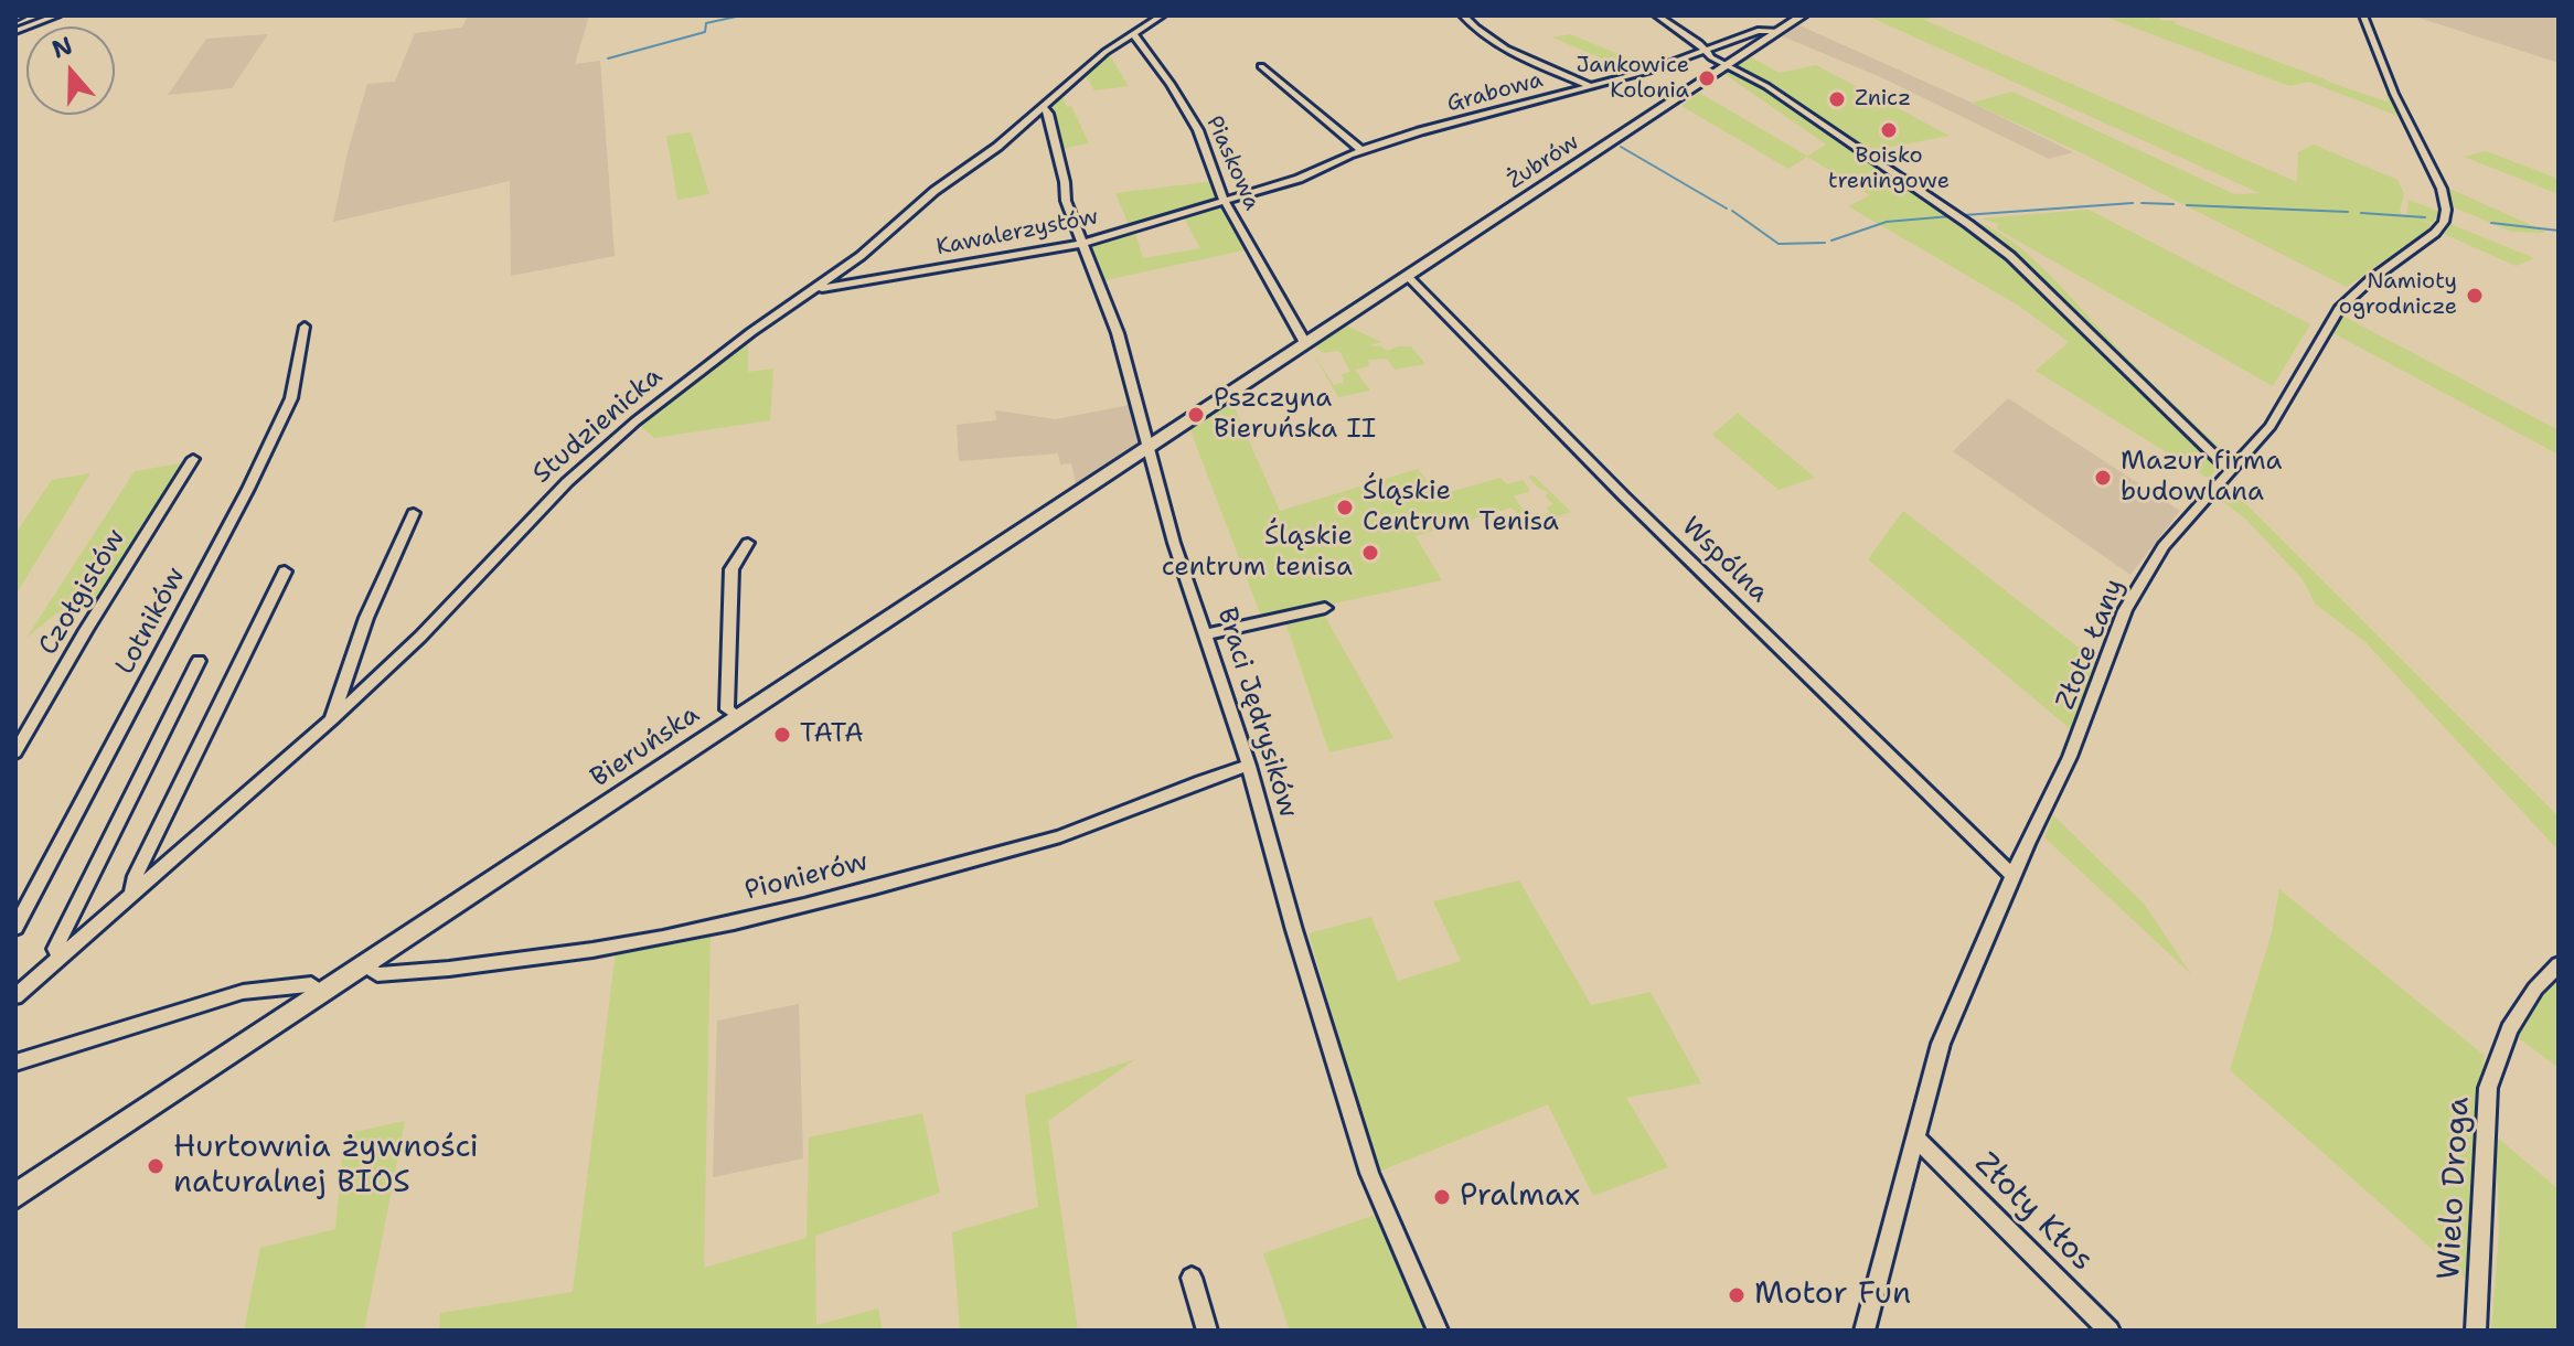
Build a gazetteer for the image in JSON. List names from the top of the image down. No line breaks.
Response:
{"streets":{"main road":["Żubrów","Bieruńska"],"street":["Grabowa","Piaskowa","Kawalerzystów","Studzienicka","Wspólna","Czołgistów","Lotników","Złote Łany","Braci Jędrysików","Pionierów","Wielo Droga","Złoty Kłos"]},"crossings":[["Grabowa","Żubrów"],["Grabowa","Piaskowa"],["Grabowa","Kawalerzystów"],["Żubrów","Piaskowa"],["Żubrów","Wspólna"],["Żubrów","Bieruńska"],["Piaskowa","Kawalerzystów"],["Piaskowa","Studzienicka"],["Piaskowa","Bieruńska"],["Kawalerzystów","Studzienicka"],["Kawalerzystów","Braci Jędrysików"],["Studzienicka","Braci Jędrysików"],["Wspólna","Złote Łany"],["Złote Łany","Złoty Kłos"],["Braci Jędrysików","Bieruńska"],["Braci Jędrysików","Pionierów"],["Bieruńska","Pionierów"]],"places":["Jankowice Kolonia","Znicz","Boisko treningowe","Namioty ogrodnicze","Pszczyna Bieruńska II","Mazur firma budowlana","Śląskie Centrum Tenisa","Śląskie centrum tenisa","TATA","Hurtownia żywności naturalnej BIOS","Pralmax","Motor Fun"],"north":"top"}
